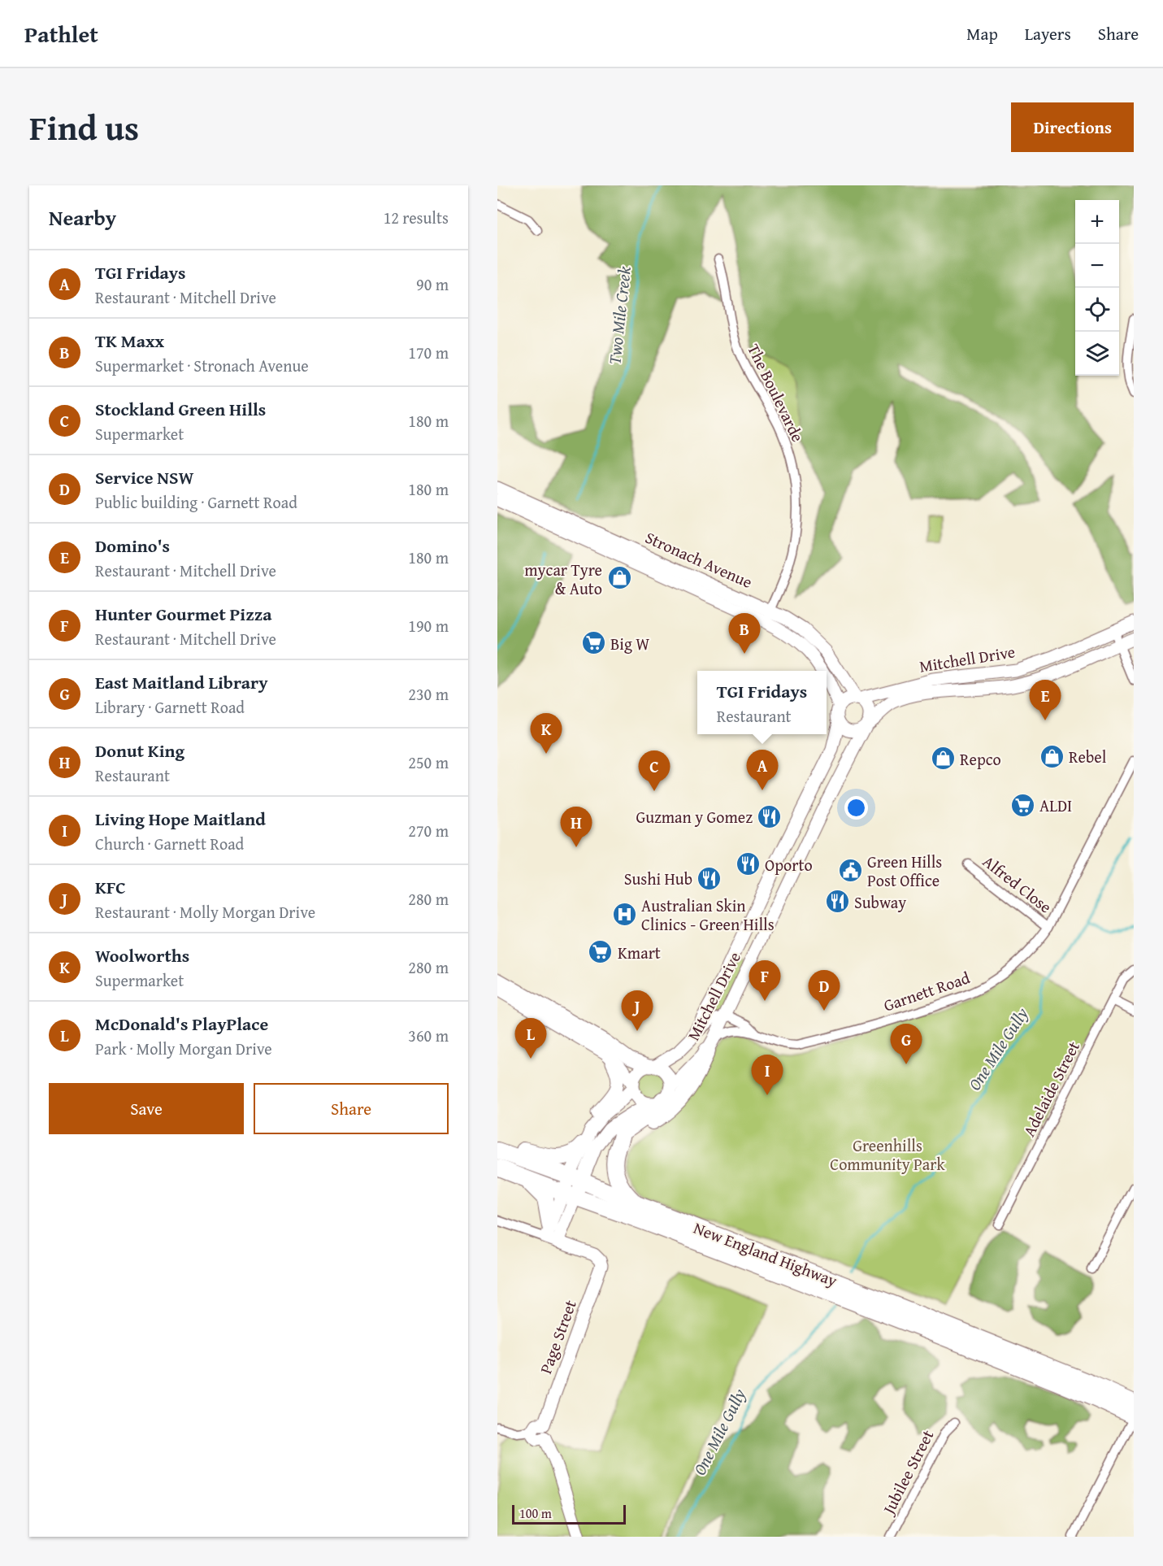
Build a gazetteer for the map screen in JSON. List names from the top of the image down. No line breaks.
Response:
{"streets":{"highway":["New England Highway"],"main road":["Stronach Avenue","Mitchell Drive","Page Street"],"street":["The Boulevarde","Alfred Close","Garnett Road","Adelaide Street","Jubilee Street"]},"crossings":[["The Boulevarde","Stronach Avenue"],["Stronach Avenue","Mitchell Drive"],["Mitchell Drive","Garnett Road"],["Mitchell Drive","New England Highway"],["Mitchell Drive","Page Street"],["Alfred Close","Garnett Road"]],"water":["Two Mile Creek","One Mile Gully"],"parks":["Greenhills Community Park"],"places":{"shop":["mycar Tyre & Auto","Rebel","Repco"],"supermarket":["Big W","ALDI","Kmart"],"restaurant":["Guzman y Gomez","Oporto","Sushi Hub","Subway"],"public building":["Green Hills Post Office"],"hospital":["Australian Skin Clinics - Green Hills"]},"scale_bar":"100 m","page":{"header":"Pathlet","nav":["Map","Layers","Share"],"title":"Find us","buttons":["Directions",["Save","Share"]],"heading":["Nearby","12 results"],"map_buttons":["+","−"],"list":[{"mark":"A","name":"TGI Fridays","note":"Restaurant · Mitchell Drive","value":"90 m"},{"mark":"B","name":"TK Maxx","note":"Supermarket · Stronach Avenue","value":"170 m"},{"mark":"C","name":"Stockland Green Hills","note":"Supermarket","value":"180 m"},{"mark":"D","name":"Service NSW","note":"Public building · Garnett Road","value":"180 m"},{"mark":"E","name":"Domino's","note":"Restaurant · Mitchell Drive","value":"180 m"},{"mark":"F","name":"Hunter Gourmet Pizza","note":"Restaurant · Mitchell Drive","value":"190 m"},{"mark":"G","name":"East Maitland Library","note":"Library · Garnett Road","value":"230 m"},{"mark":"H","name":"Donut King","note":"Restaurant","value":"250 m"},{"mark":"I","name":"Living Hope Maitland","note":"Church · Garnett Road","value":"270 m"},{"mark":"J","name":"KFC","note":"Restaurant · Molly Morgan Drive","value":"280 m"},{"mark":"K","name":"Woolworths","note":"Supermarket","value":"280 m"},{"mark":"L","name":"McDonald's PlayPlace","note":"Park · Molly Morgan Drive","value":"360 m"}],"pins":["B","E","K","A","C","H","F","D","J","L","G","I"],"popup":["TGI Fridays","Restaurant"],"scale":"100 m"}}
